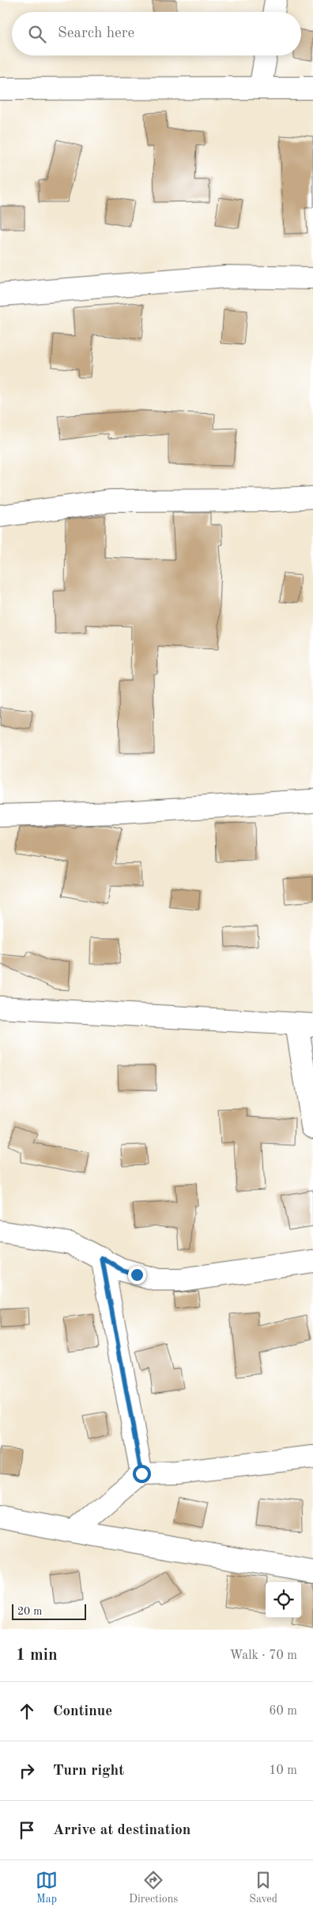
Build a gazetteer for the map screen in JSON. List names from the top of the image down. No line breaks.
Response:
{"scale_bar":"20 m","page":{"search":"Search here","scale":"20 m","heading":["1 min","Walk · 70 m"],"list":[["Continue","60 m"],["Turn right","10 m"],"Arrive at destination"],"nav":["Map","Directions","Saved"]}}
